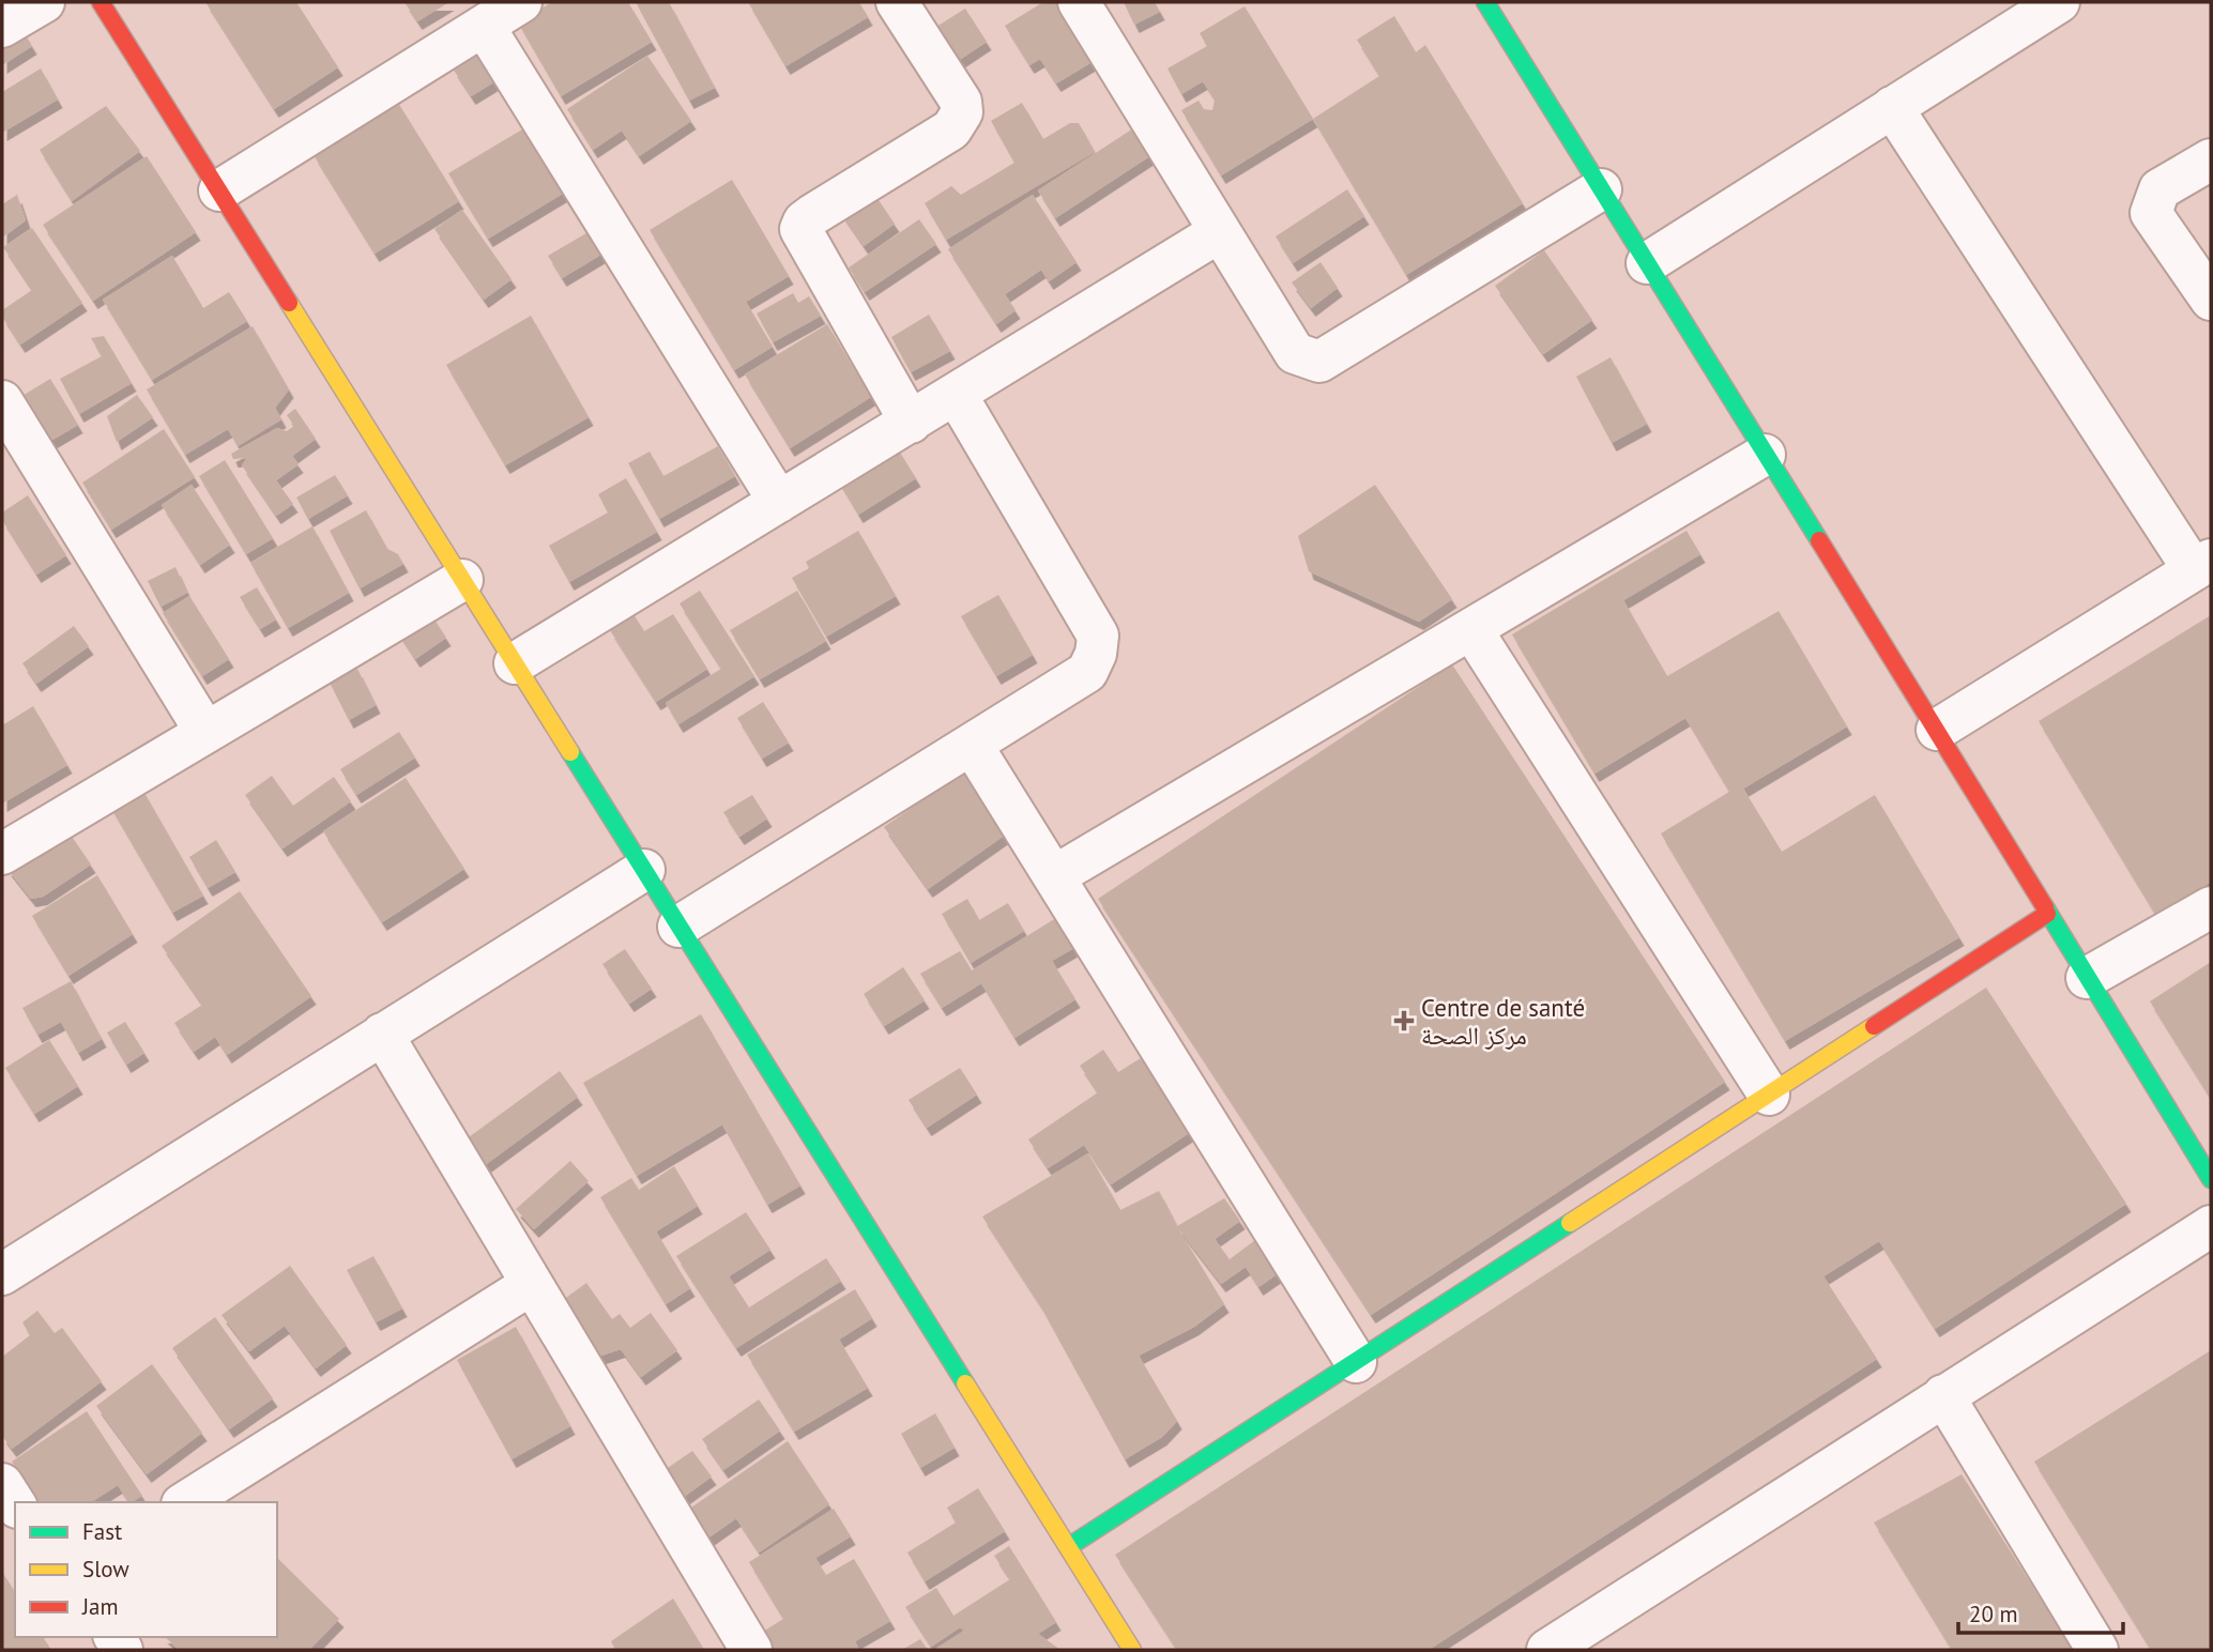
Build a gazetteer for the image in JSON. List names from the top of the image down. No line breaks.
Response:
{"places":{"health":["Centre de santé مركز الصحة"]},"legend":["Fast","Slow","Jam"],"scale_bar":"20 m"}
